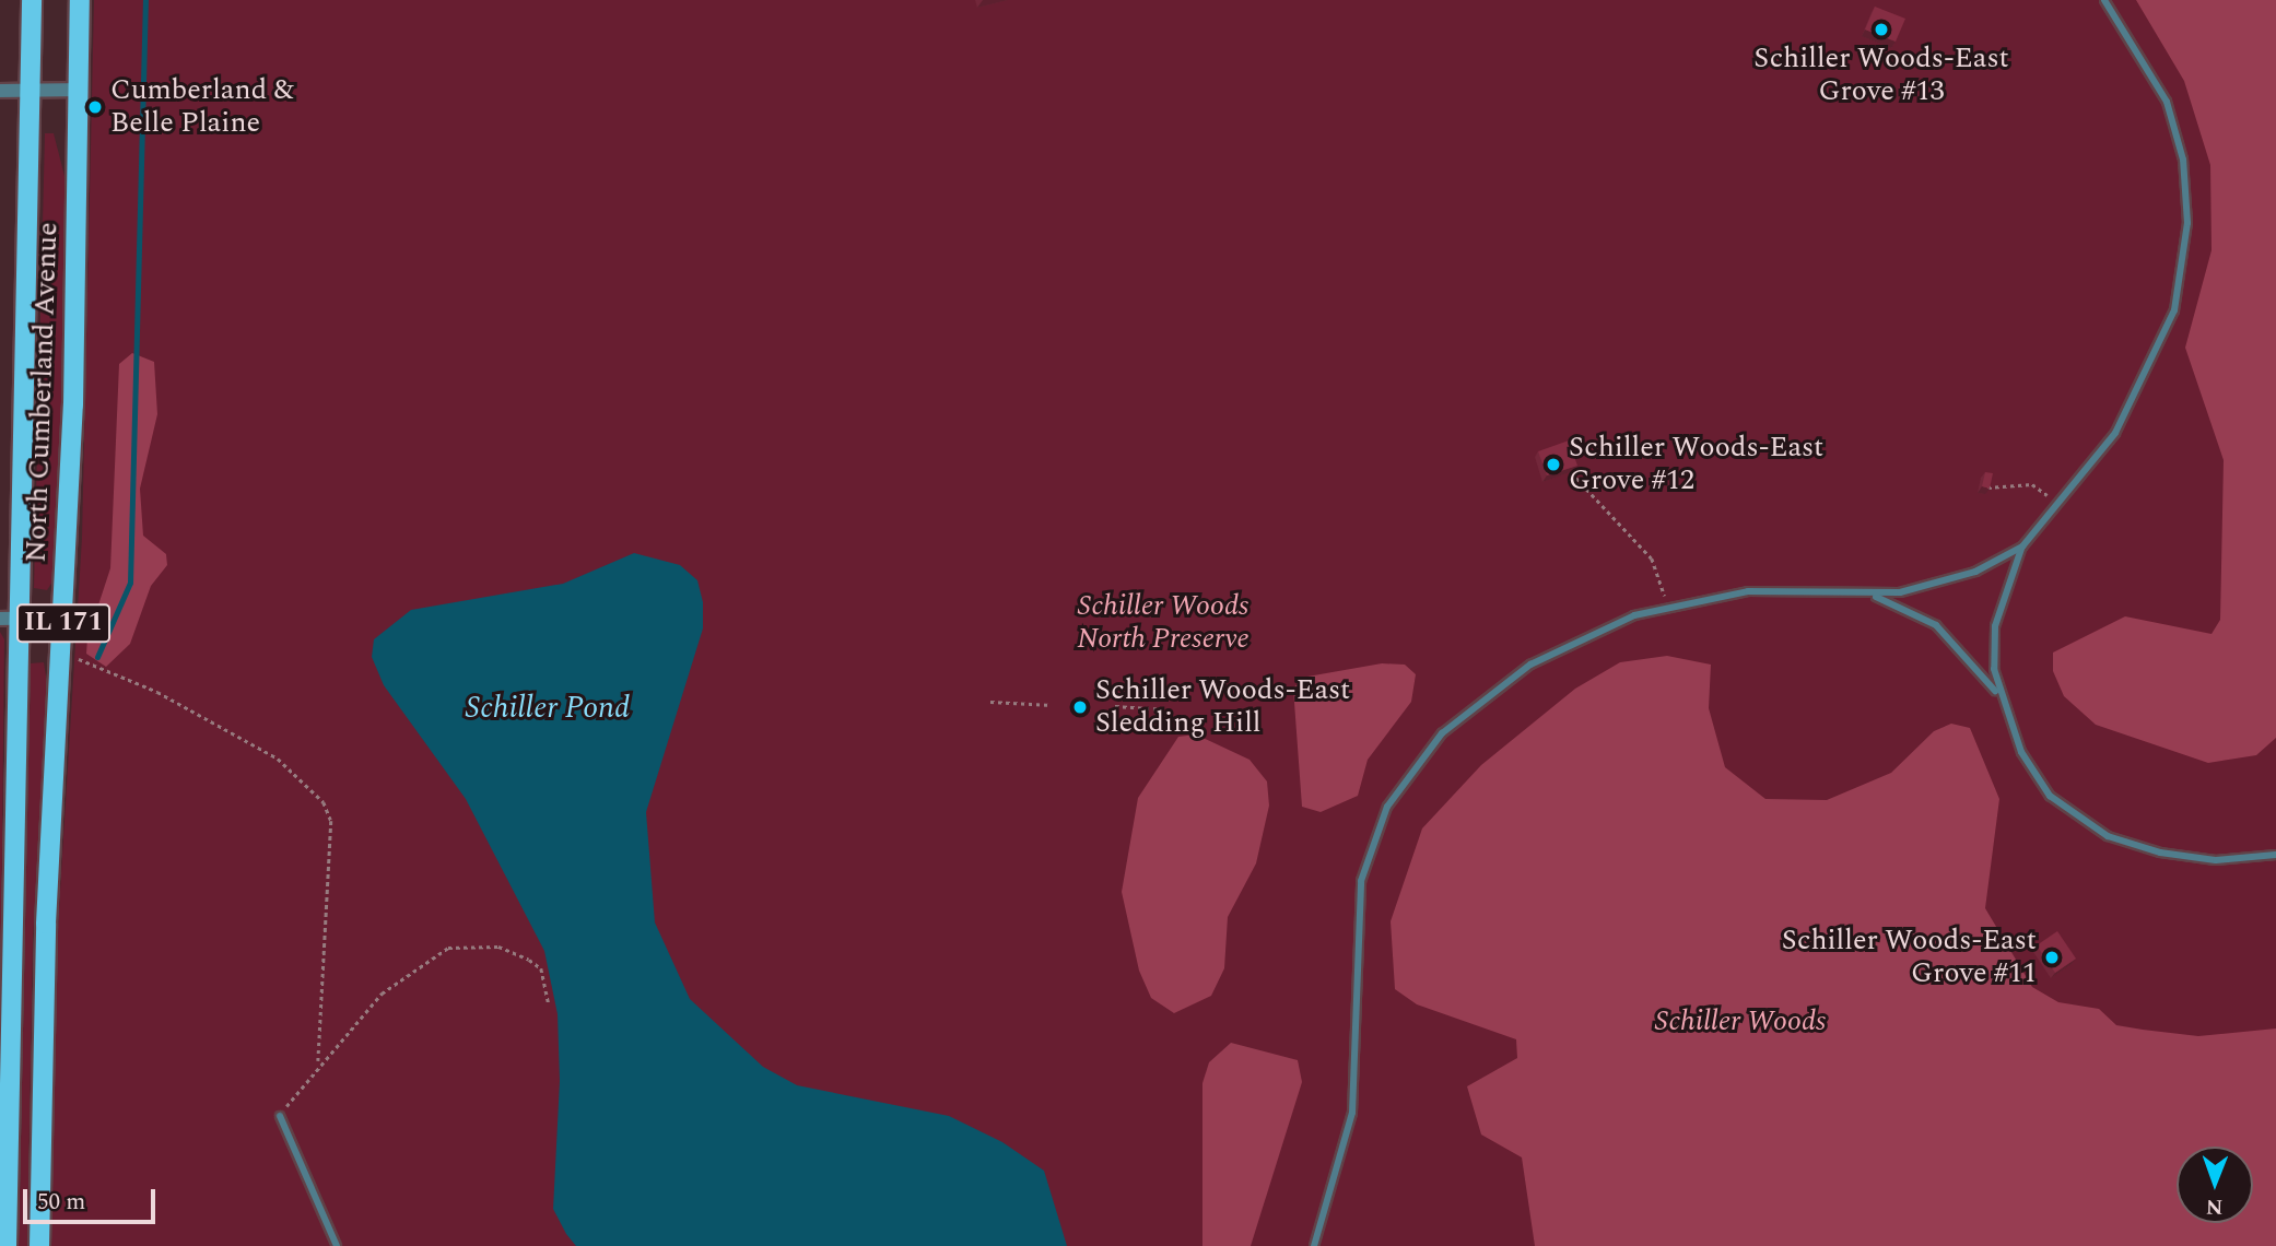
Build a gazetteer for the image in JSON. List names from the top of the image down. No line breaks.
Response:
{"streets":{"main road":["North Cumberland Avenue","IL 171"]},"water":["Schiller Pond"],"parks":["Schiller Woods North Preserve","Schiller Woods"],"places":["Schiller Woods-East Grove #13","Cumberland & Belle Plaine","Schiller Woods-East Grove #12","Schiller Woods-East Sledding Hill","Schiller Woods-East Grove #11"],"scale_bar":"50 m","north":"bottom"}
